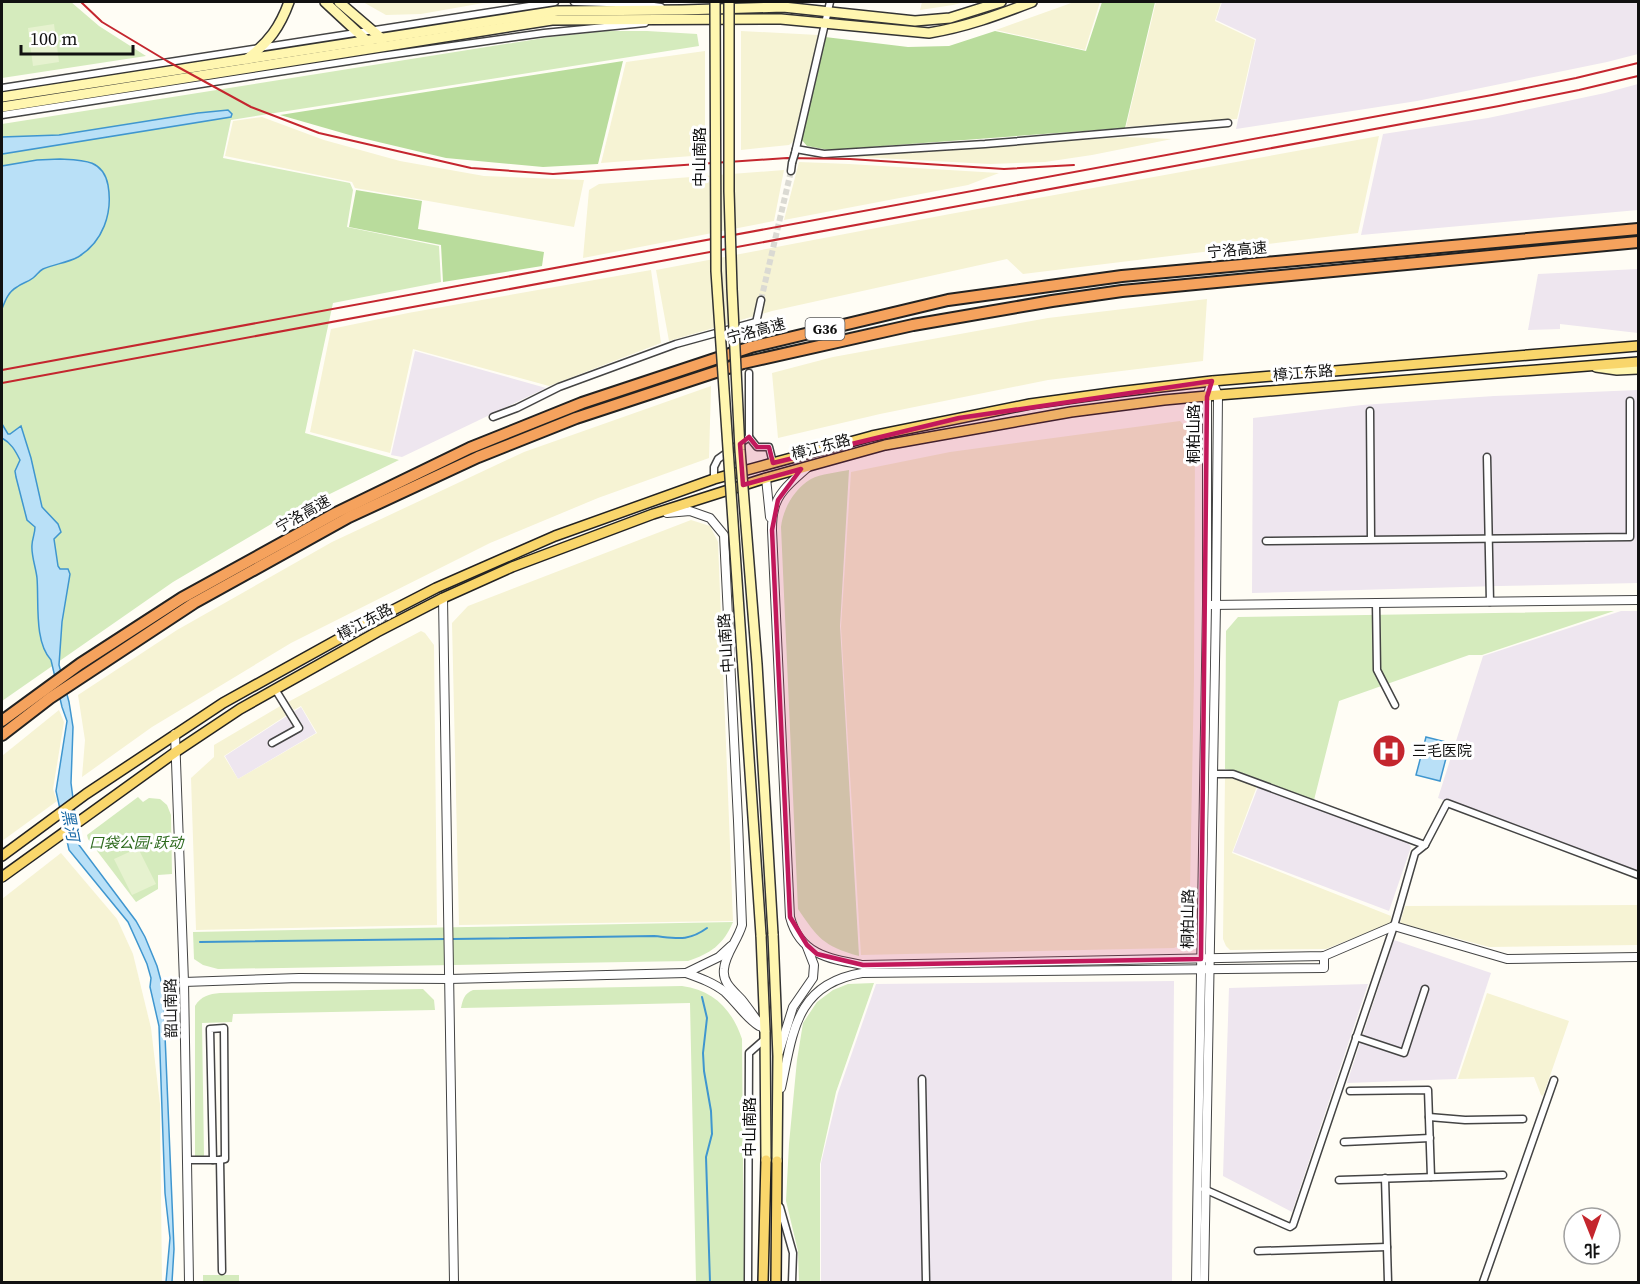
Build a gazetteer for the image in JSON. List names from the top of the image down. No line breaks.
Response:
{"streets":{"highway":["宁洛高速","G36"],"main road":["中山南路","樟江东路"],"street":["桐柏山路","韶山南路"]},"crossings":[["樟江东路","桐柏山路"],["樟江东路","韶山南路"]],"water":["黑河"],"parks":["口袋公园·跃动"],"places":{"hospital":["三毛医院"]},"scale_bar":"100 m","north":"bottom"}
